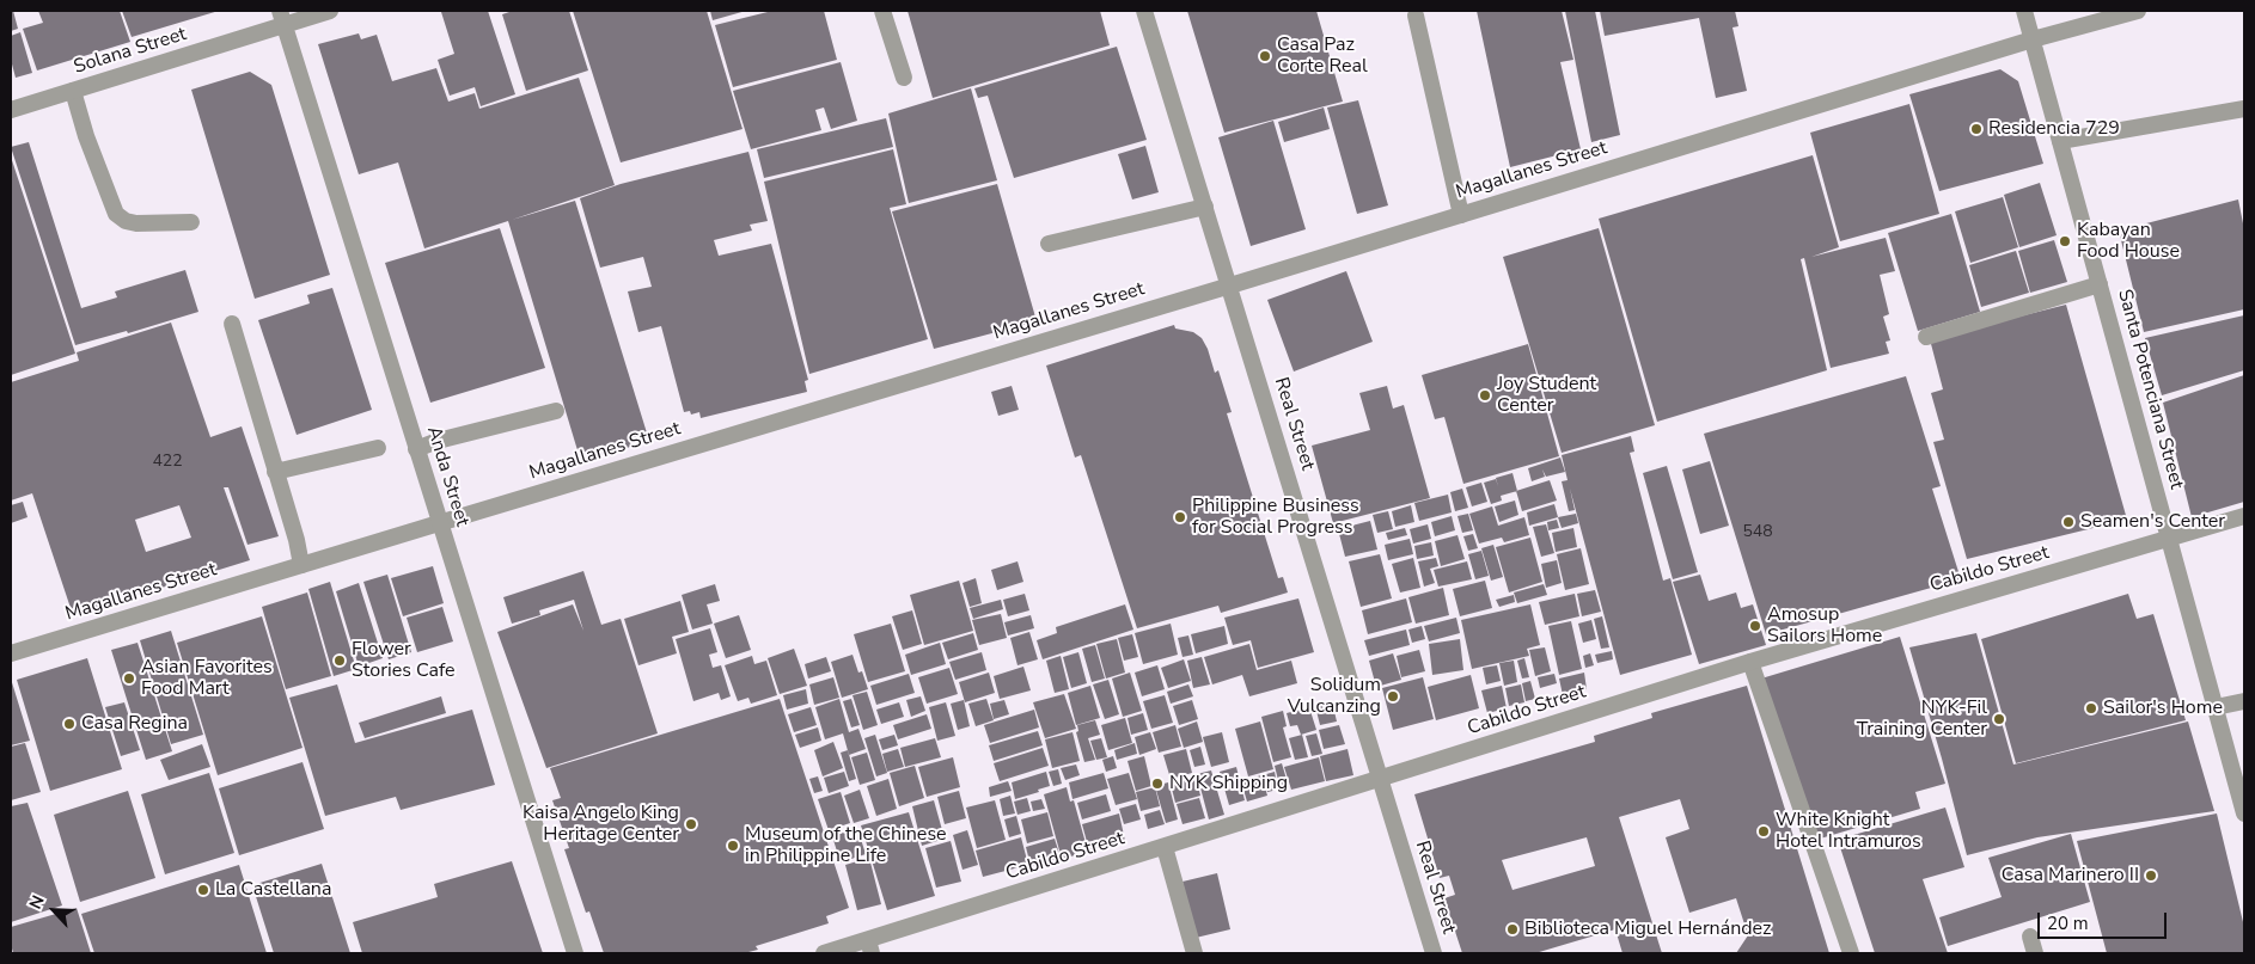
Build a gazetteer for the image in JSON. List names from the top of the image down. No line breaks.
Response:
{"streets":{"street":["Solana Street","Magallanes Street","Santa Potenciana Street","Real Street","Anda Street","Cabildo Street"]},"crossings":[["Solana Street","Anda Street"],["Magallanes Street","Santa Potenciana Street"],["Magallanes Street","Real Street"],["Magallanes Street","Anda Street"],["Santa Potenciana Street","Cabildo Street"],["Real Street","Cabildo Street"]],"places":["Casa Paz Corte Real","Residencia 729","Kabayan Food House","Joy Student Center","Philippine Business for Social Progress","Seamen's Center","Amosup Sailors Home","Flower Stories Cafe","Asian Favorites Food Mart","Solidum Vulcanzing","Sailor's Home","NYK-Fil Training Center","Casa Regina","NYK Shipping","Kaisa Angelo King Heritage Center","White Knight Hotel Intramuros","Museum of the Chinese in Philippine Life","Casa Marinero II","La Castellana","Biblioteca Miguel Hernández"],"house_numbers":["422","548"],"scale_bar":"20 m","north":"top left"}
